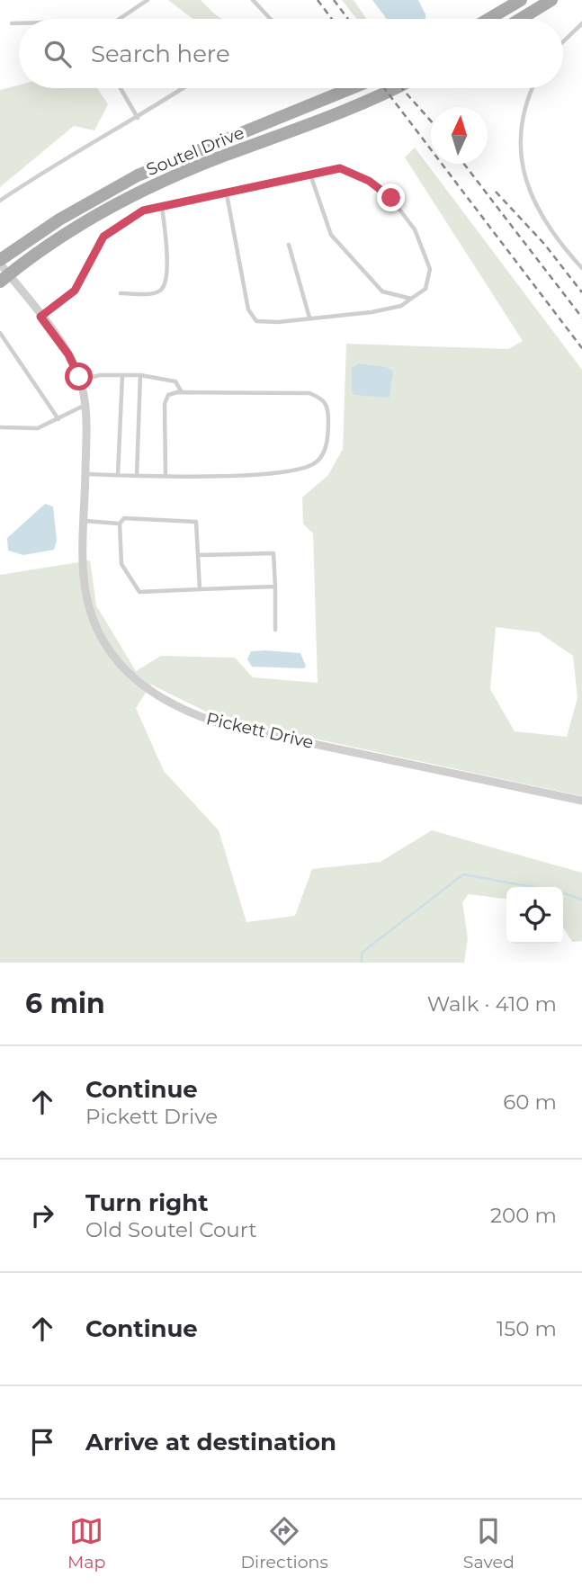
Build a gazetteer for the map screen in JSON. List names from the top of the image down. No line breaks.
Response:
{"streets":{"main road":["Soutel Drive"],"street":["Pickett Drive"]},"crossings":[["Soutel Drive","Pickett Drive"]],"north":"top","page":{"search":"Search here","heading":["6 min","Walk · 410 m"],"list":[["Continue","Pickett Drive","60 m"],["Turn right","Old Soutel Court","200 m"],["Continue","150 m"],"Arrive at destination"],"nav":["Map","Directions","Saved"]}}
